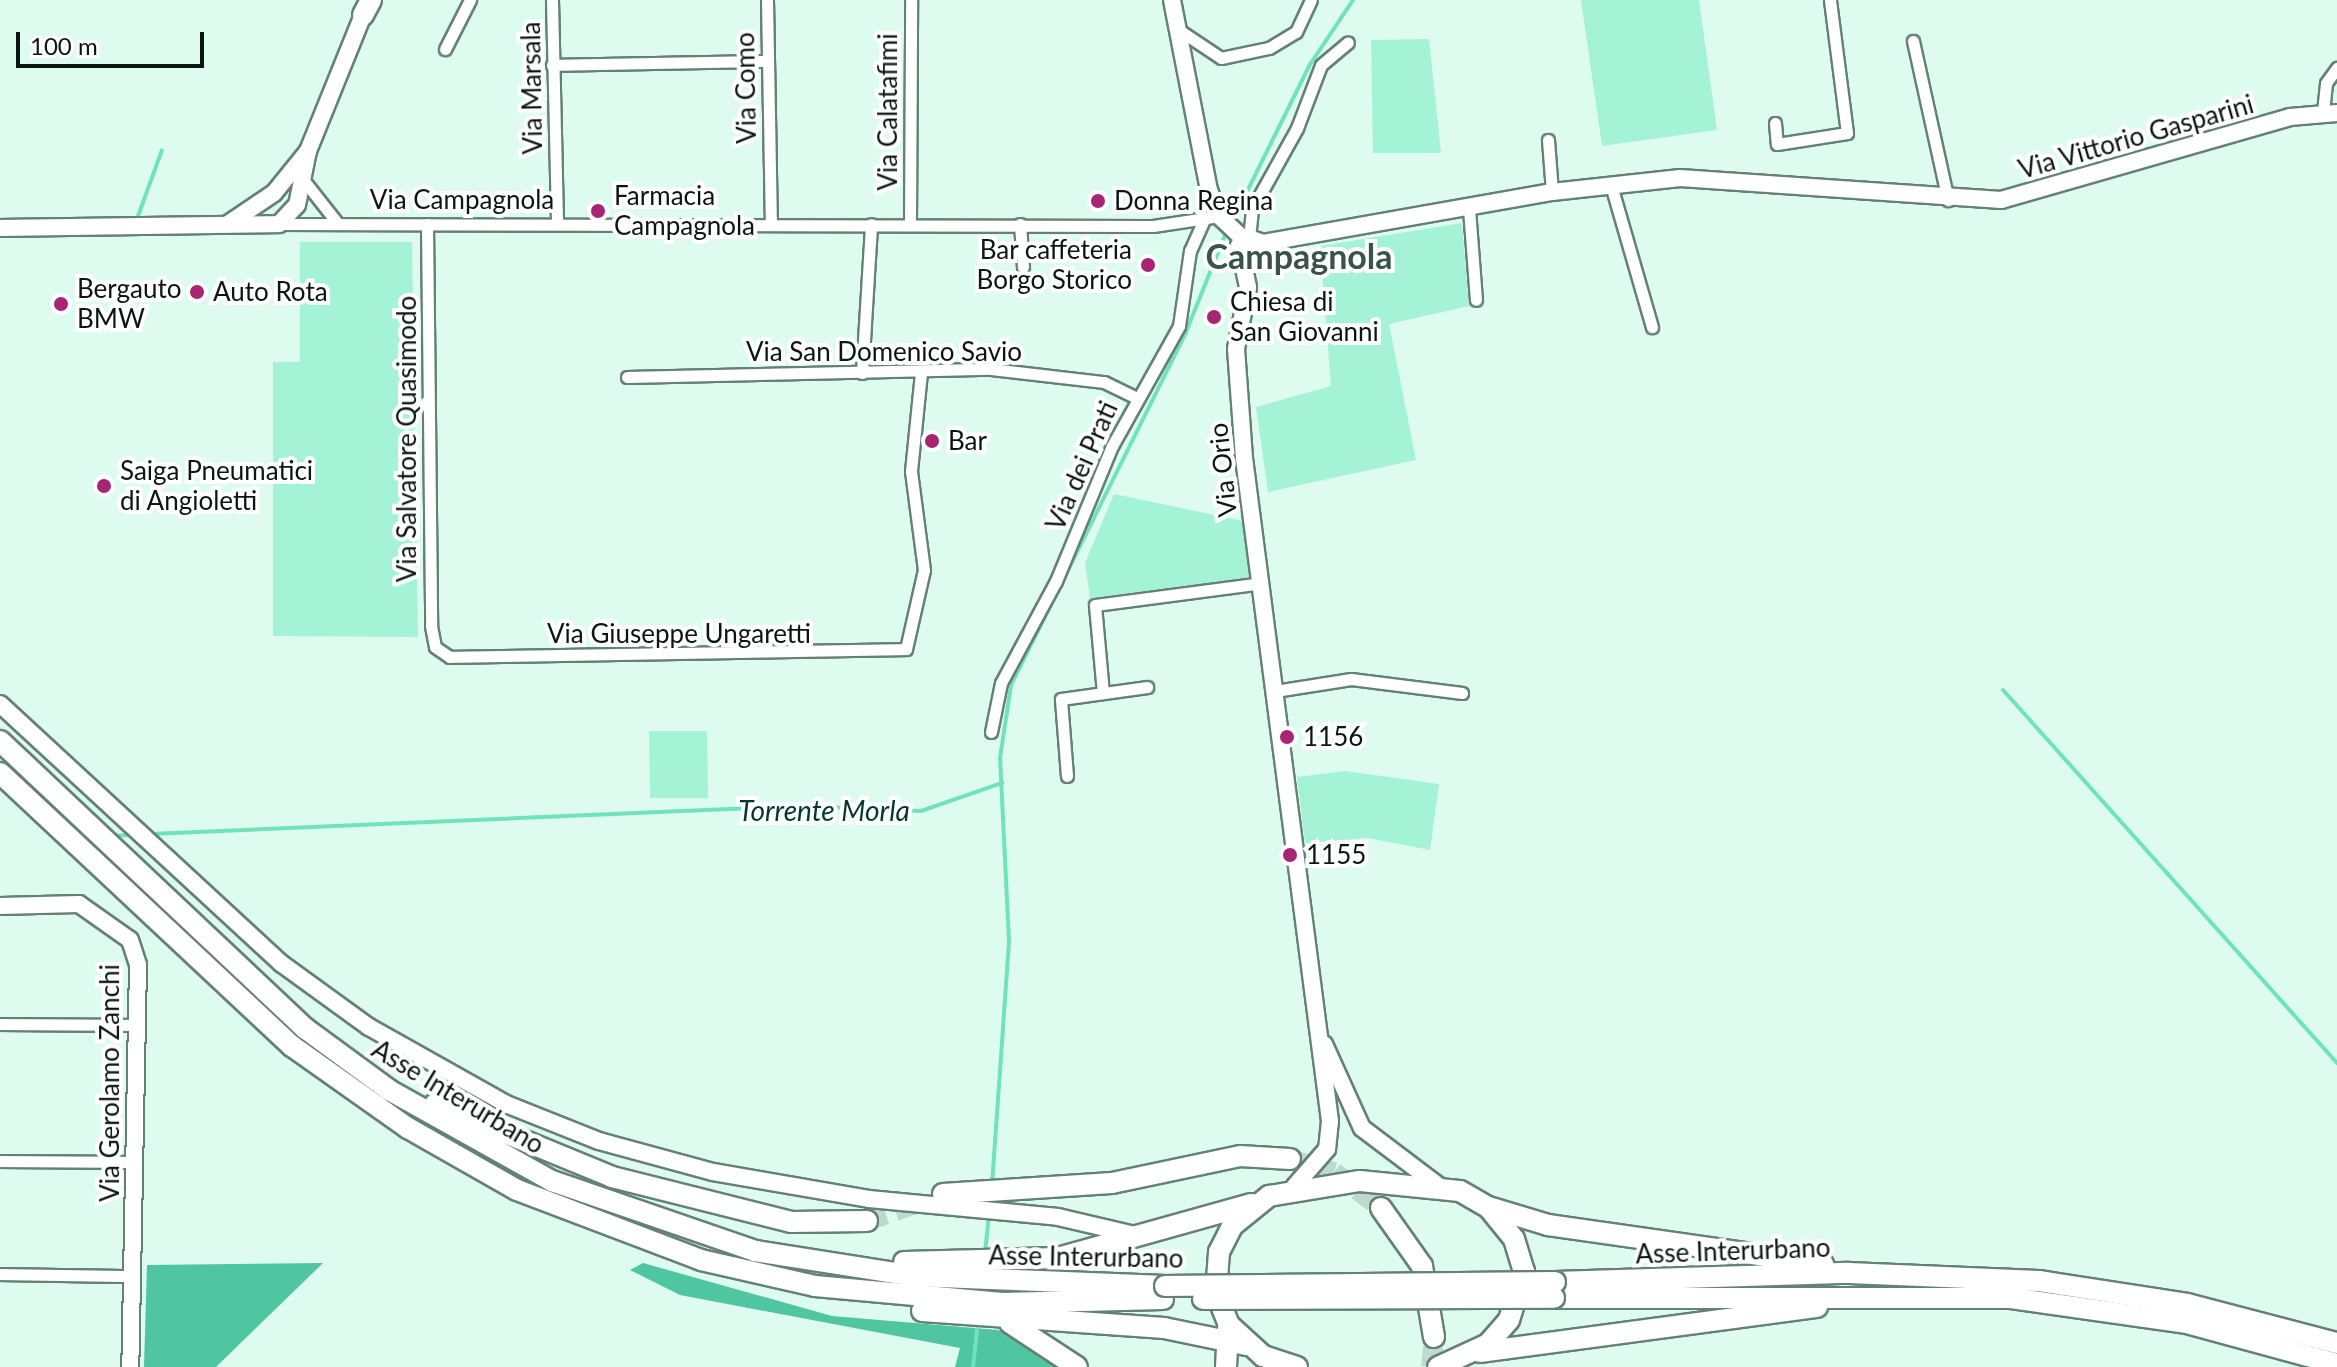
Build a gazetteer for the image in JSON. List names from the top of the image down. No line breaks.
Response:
{"streets":{"highway":["Asse Interurbano"],"street":["Via Marsala","Via Como","Via Calatafimi","Via Vittorio Gasparini","Via Campagnola","Via San Domenico Savio","Via Salvatore Quasimodo","Via dei Prati","Via Orio","Via Giuseppe Ungaretti","Via Gerolamo Zanchi"]},"crossings":[["Via Marsala","Via Campagnola"],["Via Como","Via Campagnola"],["Via Calatafimi","Via Campagnola"],["Via Vittorio Gasparini","Via Orio"],["Via Campagnola","Via Salvatore Quasimodo"],["Via Campagnola","Via dei Prati"],["Via San Domenico Savio","Via dei Prati"],["Via San Domenico Savio","Via Giuseppe Ungaretti"],["Via Salvatore Quasimodo","Via Giuseppe Ungaretti"]],"districts":["Campagnola"],"water":["Torrente Morla"],"places":["Donna Regina","Farmacia Campagnola","Bar caffeteria Borgo Storico","Auto Rota","Bergauto BMW","Chiesa di San Giovanni","Bar","Saiga Pneumatici di Angioletti","1156","1155"],"scale_bar":"100 m"}
